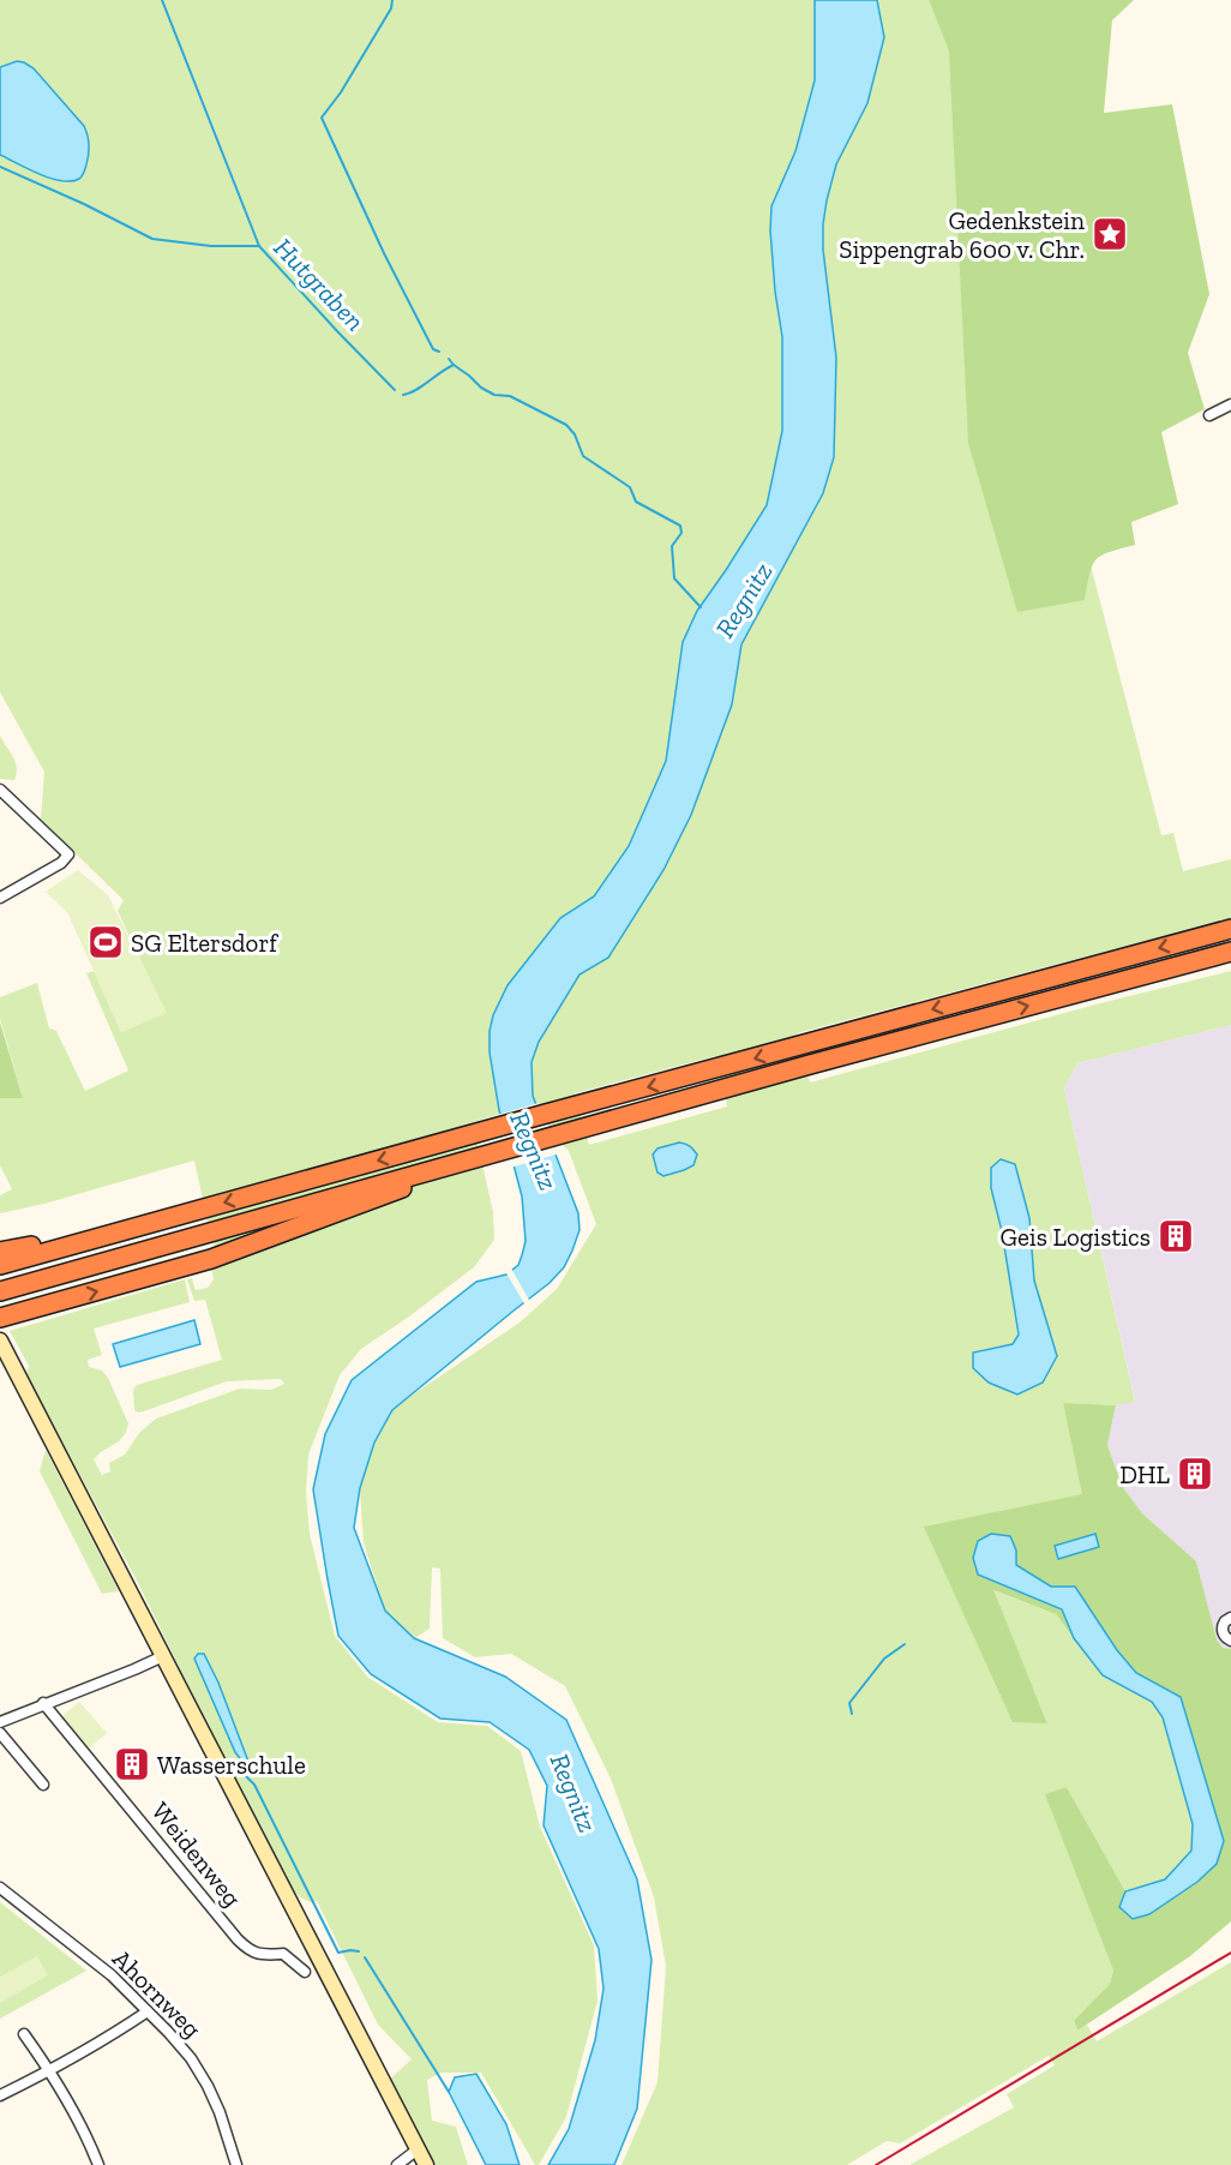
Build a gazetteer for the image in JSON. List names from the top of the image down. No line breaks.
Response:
{"streets":{"street":["Weidenweg","Ahornweg"]},"water":["Hutgraben","Regnitz"],"places":{"place":["Gedenkstein Sippengrab 600 v. Chr."],"sports":["SG Eltersdorf"],"building":["Geis Logistics","DHL","Wasserschule"]}}
